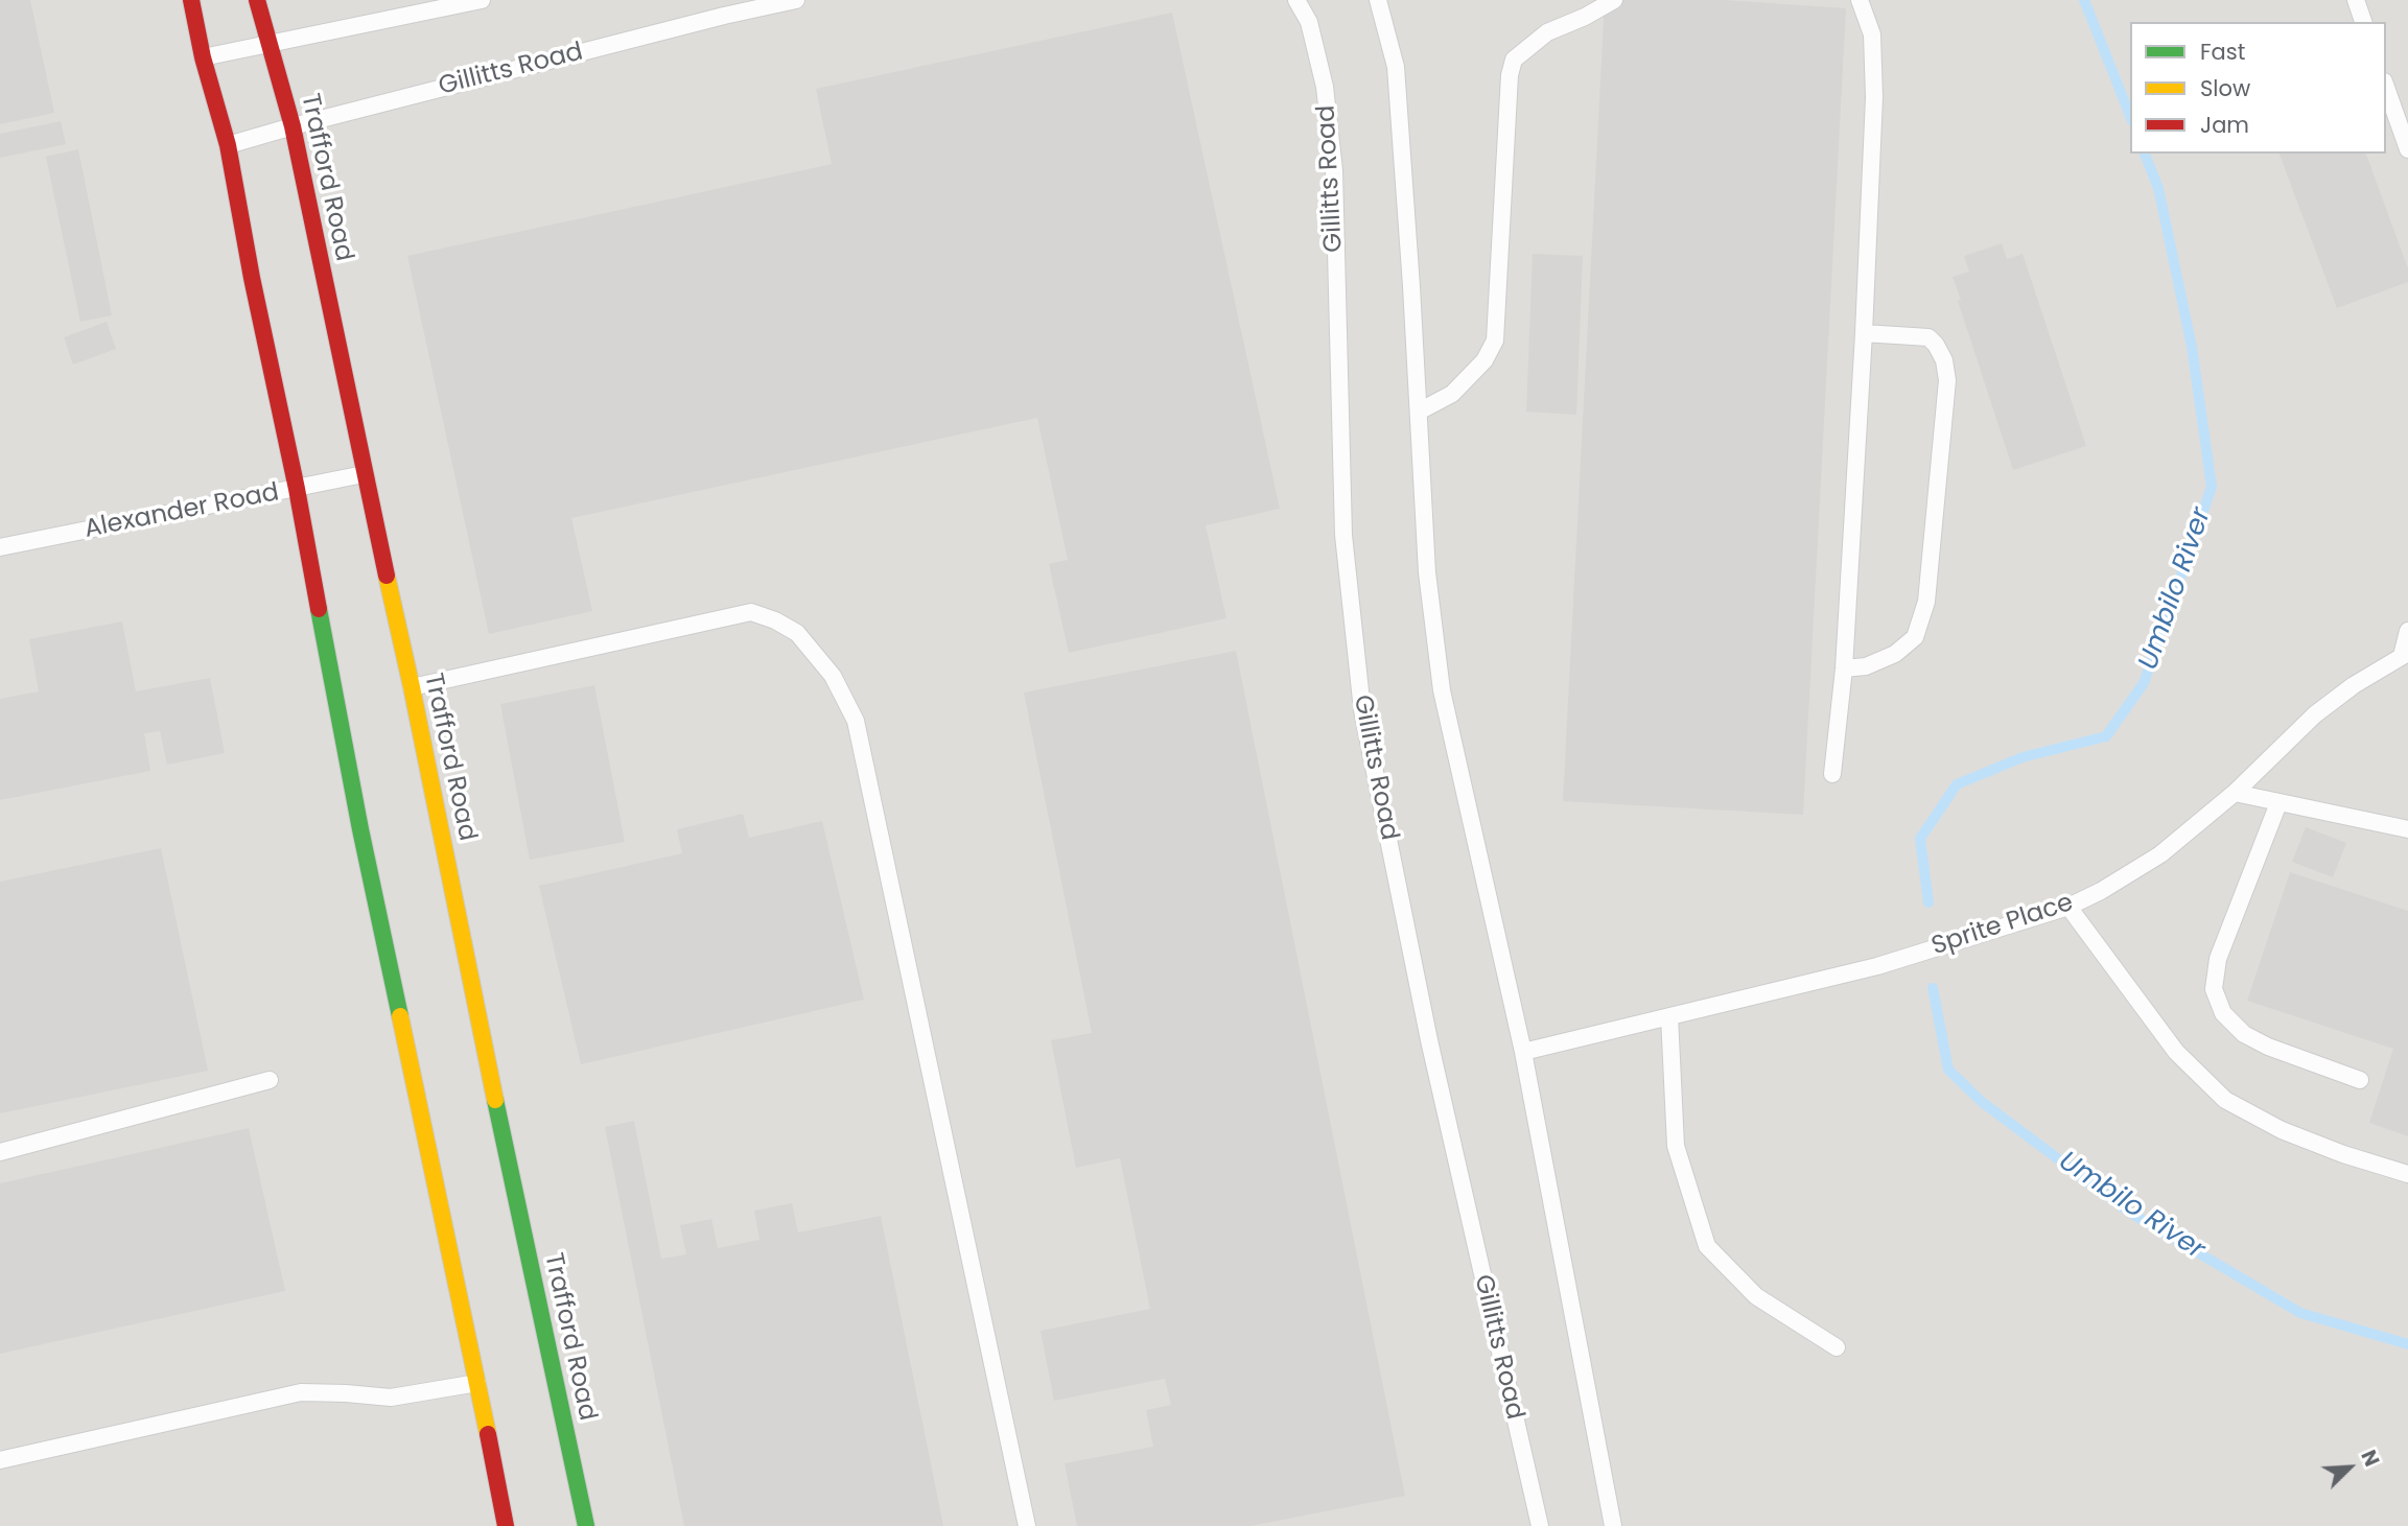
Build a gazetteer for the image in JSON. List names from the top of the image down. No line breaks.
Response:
{"streets":{"street":["Trafford Road"],"lane":["Gillitts Road","Alexander Road","Sprite Place"]},"crossings":[["Gillitts Road","Trafford Road"],["Trafford Road","Alexander Road"]],"water":["Umbilo River"],"legend":["Fast","Slow","Jam"],"north":"top right"}
